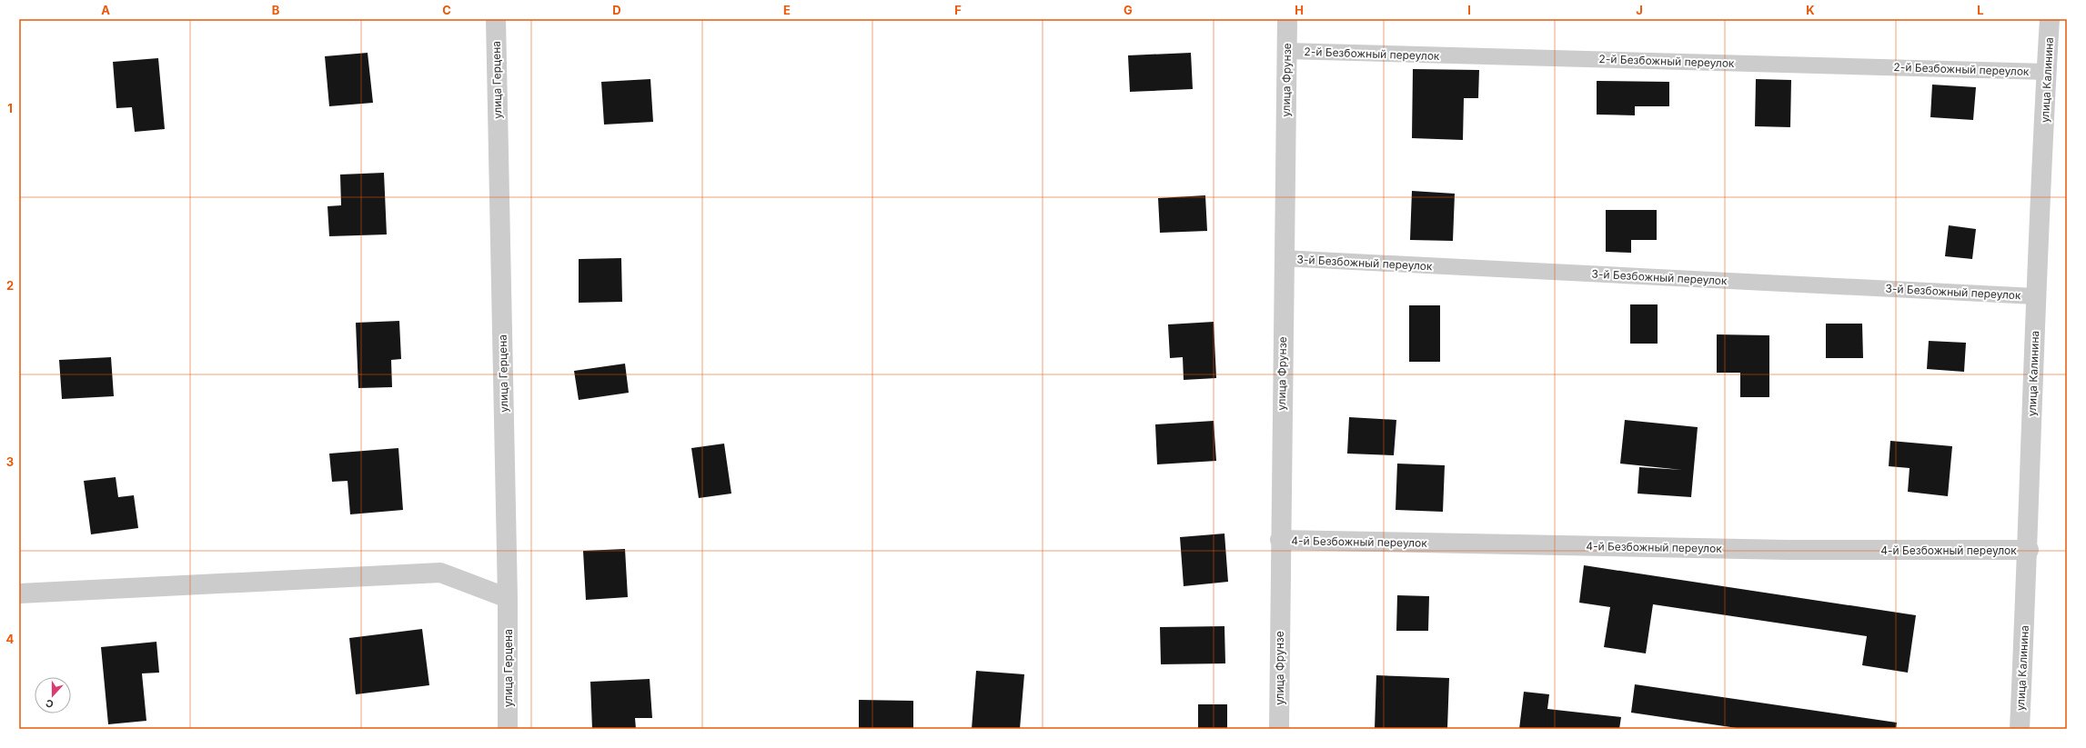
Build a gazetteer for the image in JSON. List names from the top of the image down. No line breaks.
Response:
{"streets":{"street":["улица Герцена","улица Фрунзе","улица Калинина","4-й Безбожный переулок"],"lane":["2-й Безбожный переулок","3-й Безбожный переулок"]},"crossings":[["2-й Безбожный переулок","улица Фрунзе"],["2-й Безбожный переулок","улица Калинина"],["улица Фрунзе","3-й Безбожный переулок"],["улица Фрунзе","4-й Безбожный переулок"],["улица Калинина","3-й Безбожный переулок"],["улица Калинина","4-й Безбожный переулок"]],"north":"bottom","grid":{"columns":["A","B","C","D","E","F","G","H","I","J","K","L"],"rows":["1","2","3","4"]}}
